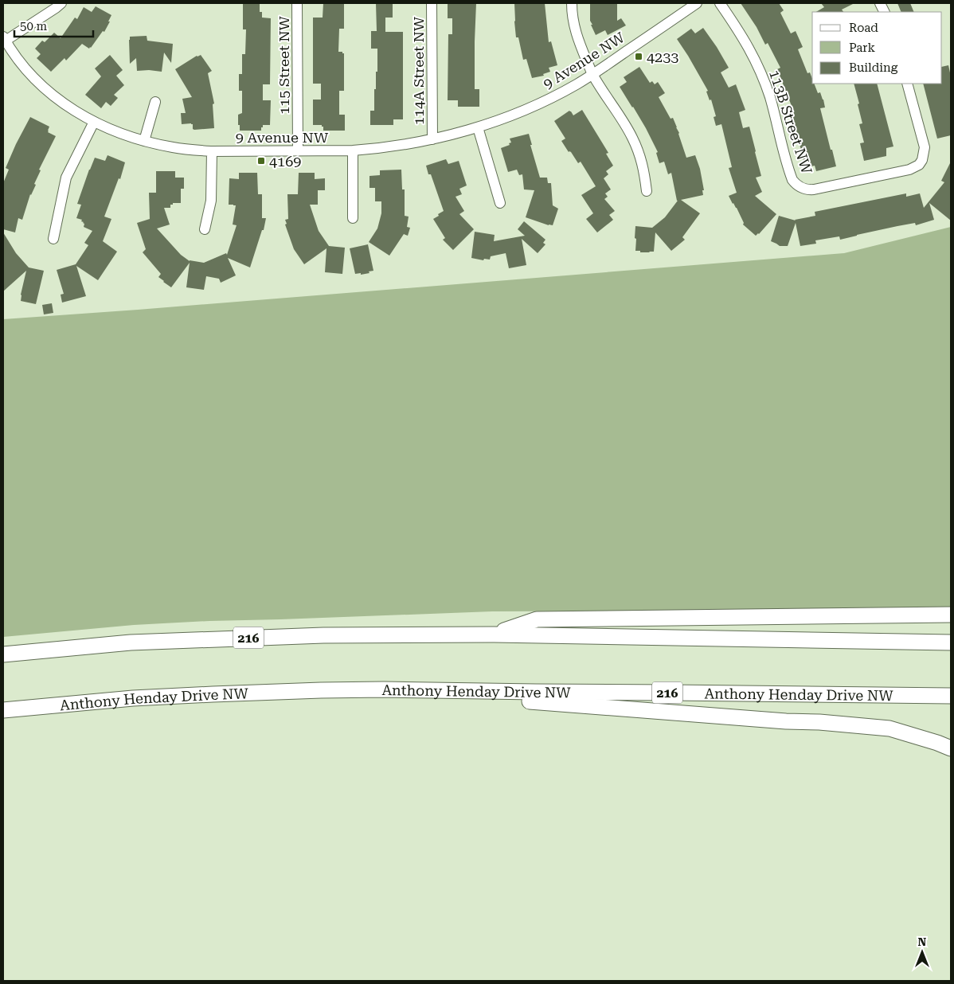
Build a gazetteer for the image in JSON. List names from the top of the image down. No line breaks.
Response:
{"streets":{"highway":["216","Anthony Henday Drive NW"],"street":["9 Avenue NW","115 Street NW","114A Street NW","113B Street NW"]},"crossings":[["9 Avenue NW","115 Street NW"],["9 Avenue NW","114A Street NW"]],"places":{"transit":["4233","4169"]},"legend":["Road","Park","Building"],"scale_bar":"50 m","north":"top"}
